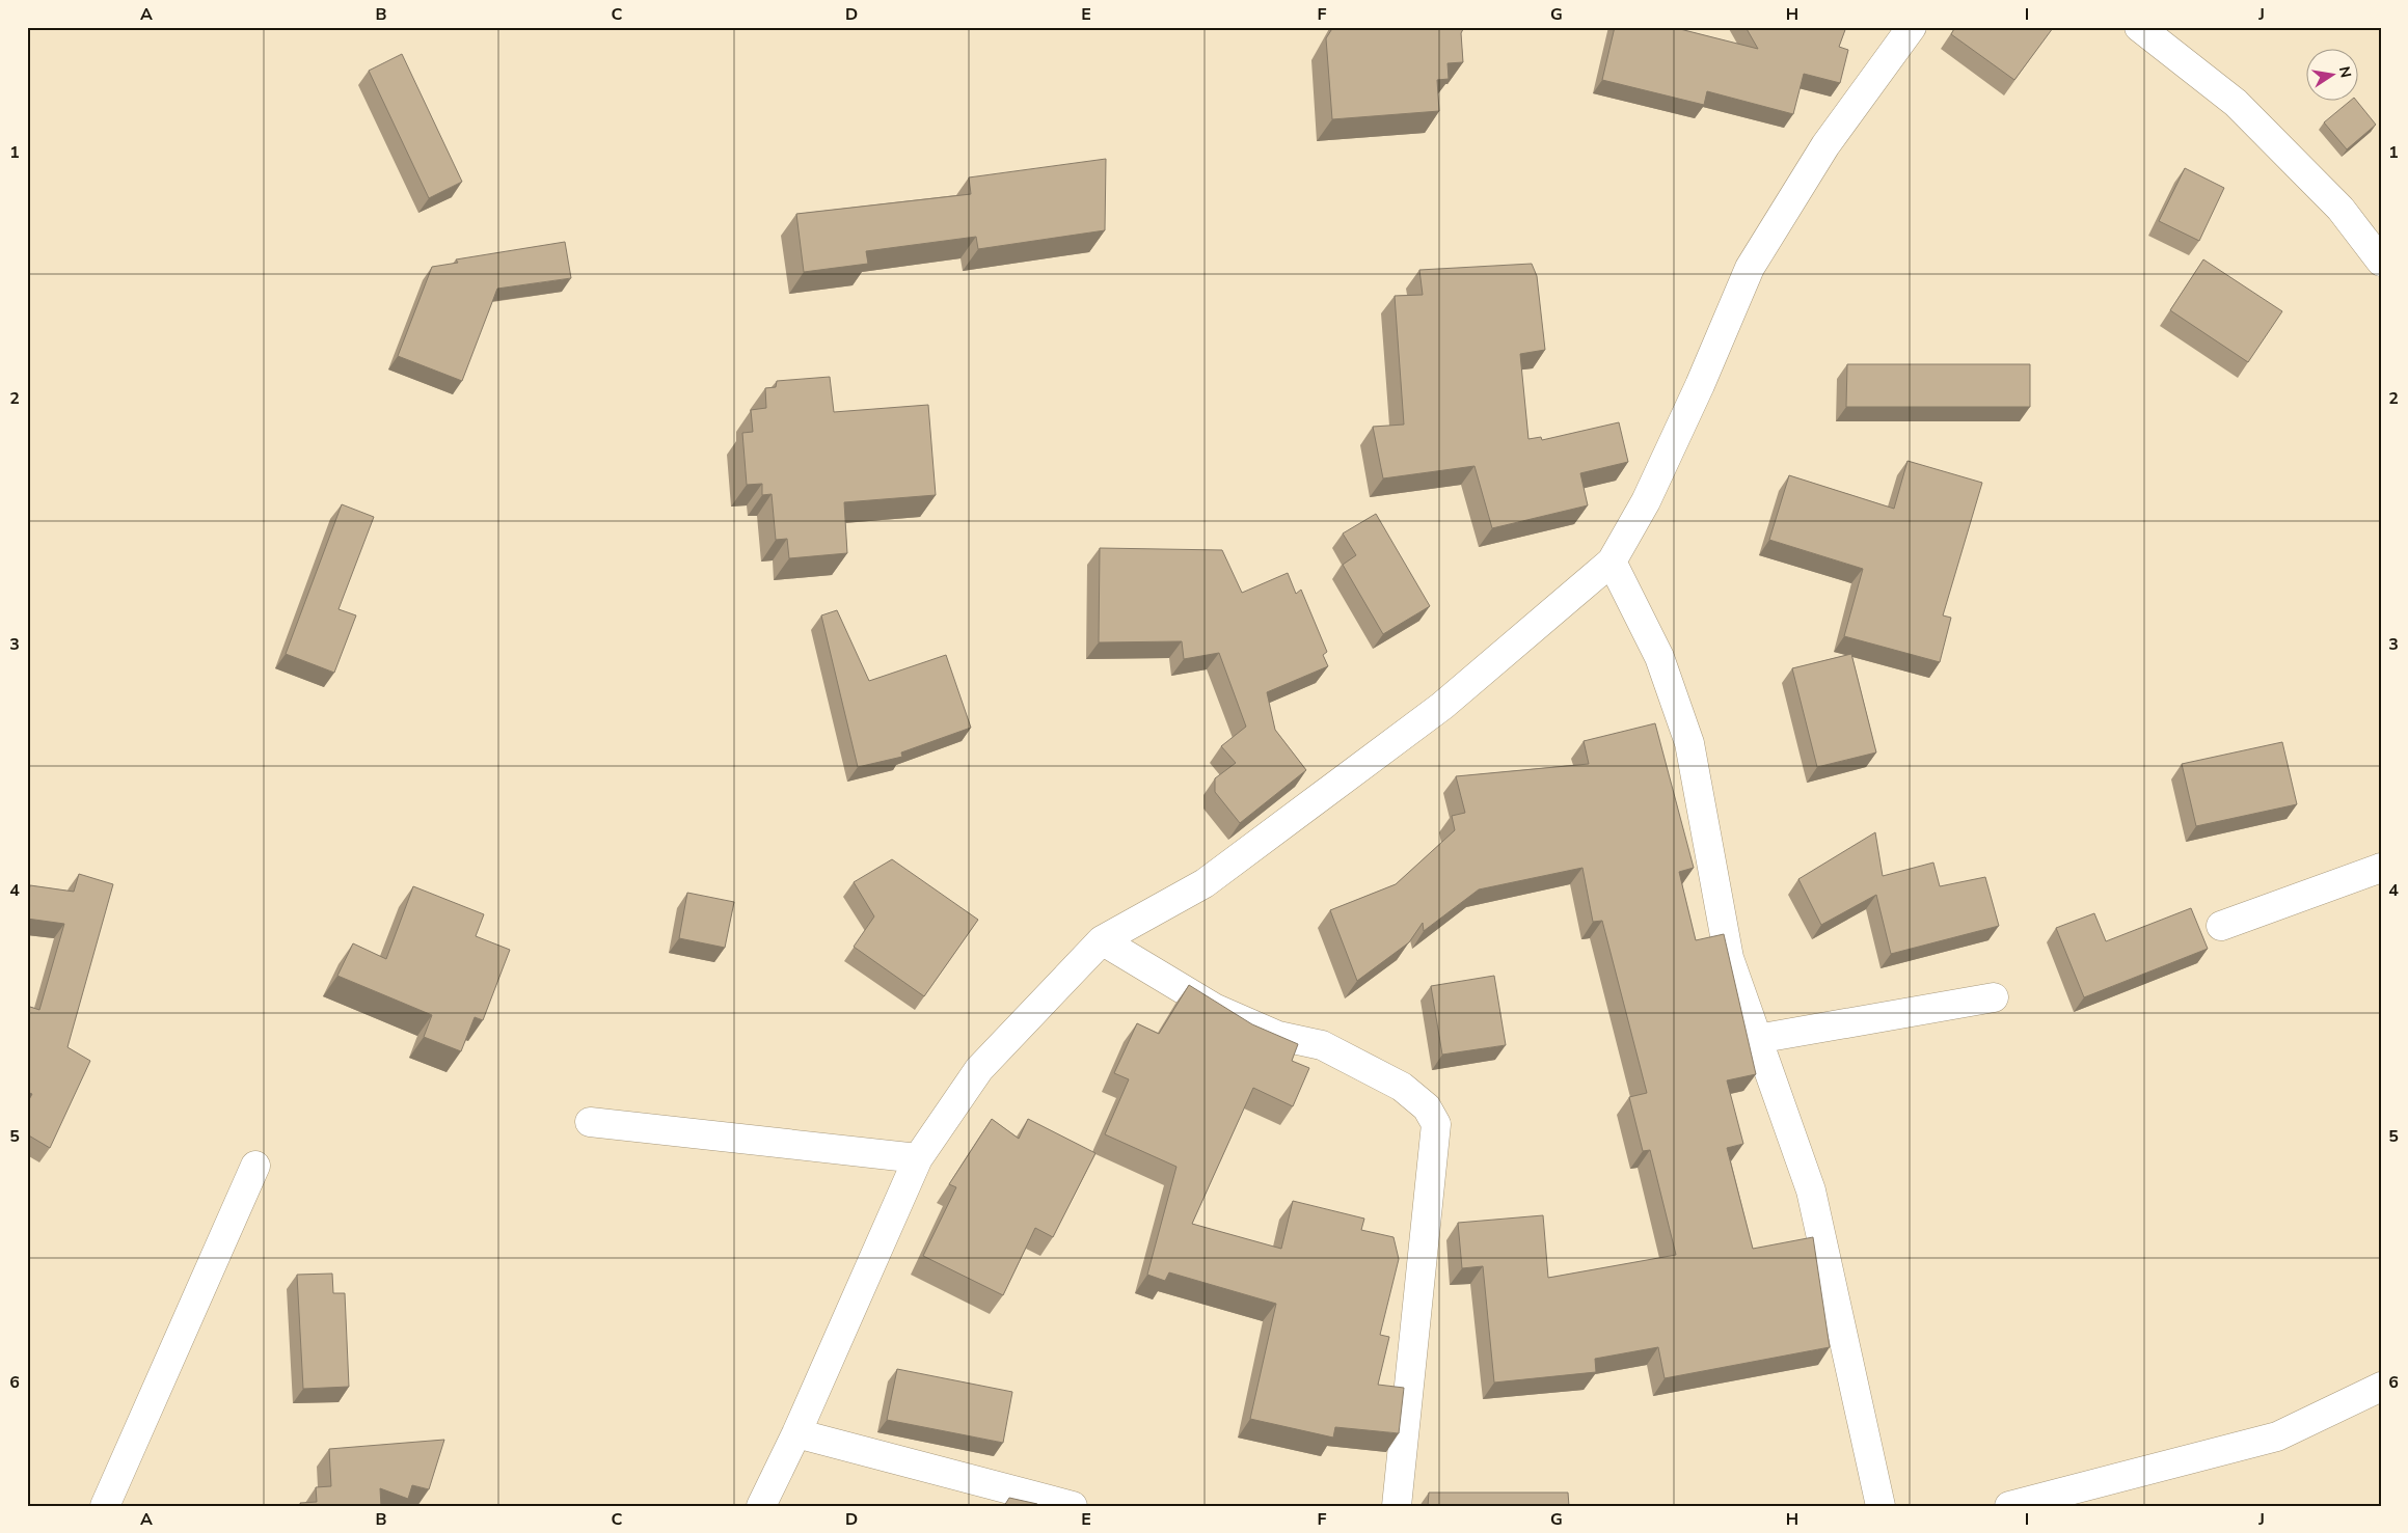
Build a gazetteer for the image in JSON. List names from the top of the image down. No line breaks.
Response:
{"north":"right","grid":{"columns":["A","B","C","D","E","F","G","H","I","J"],"rows":["1","2","3","4","5","6"]}}
